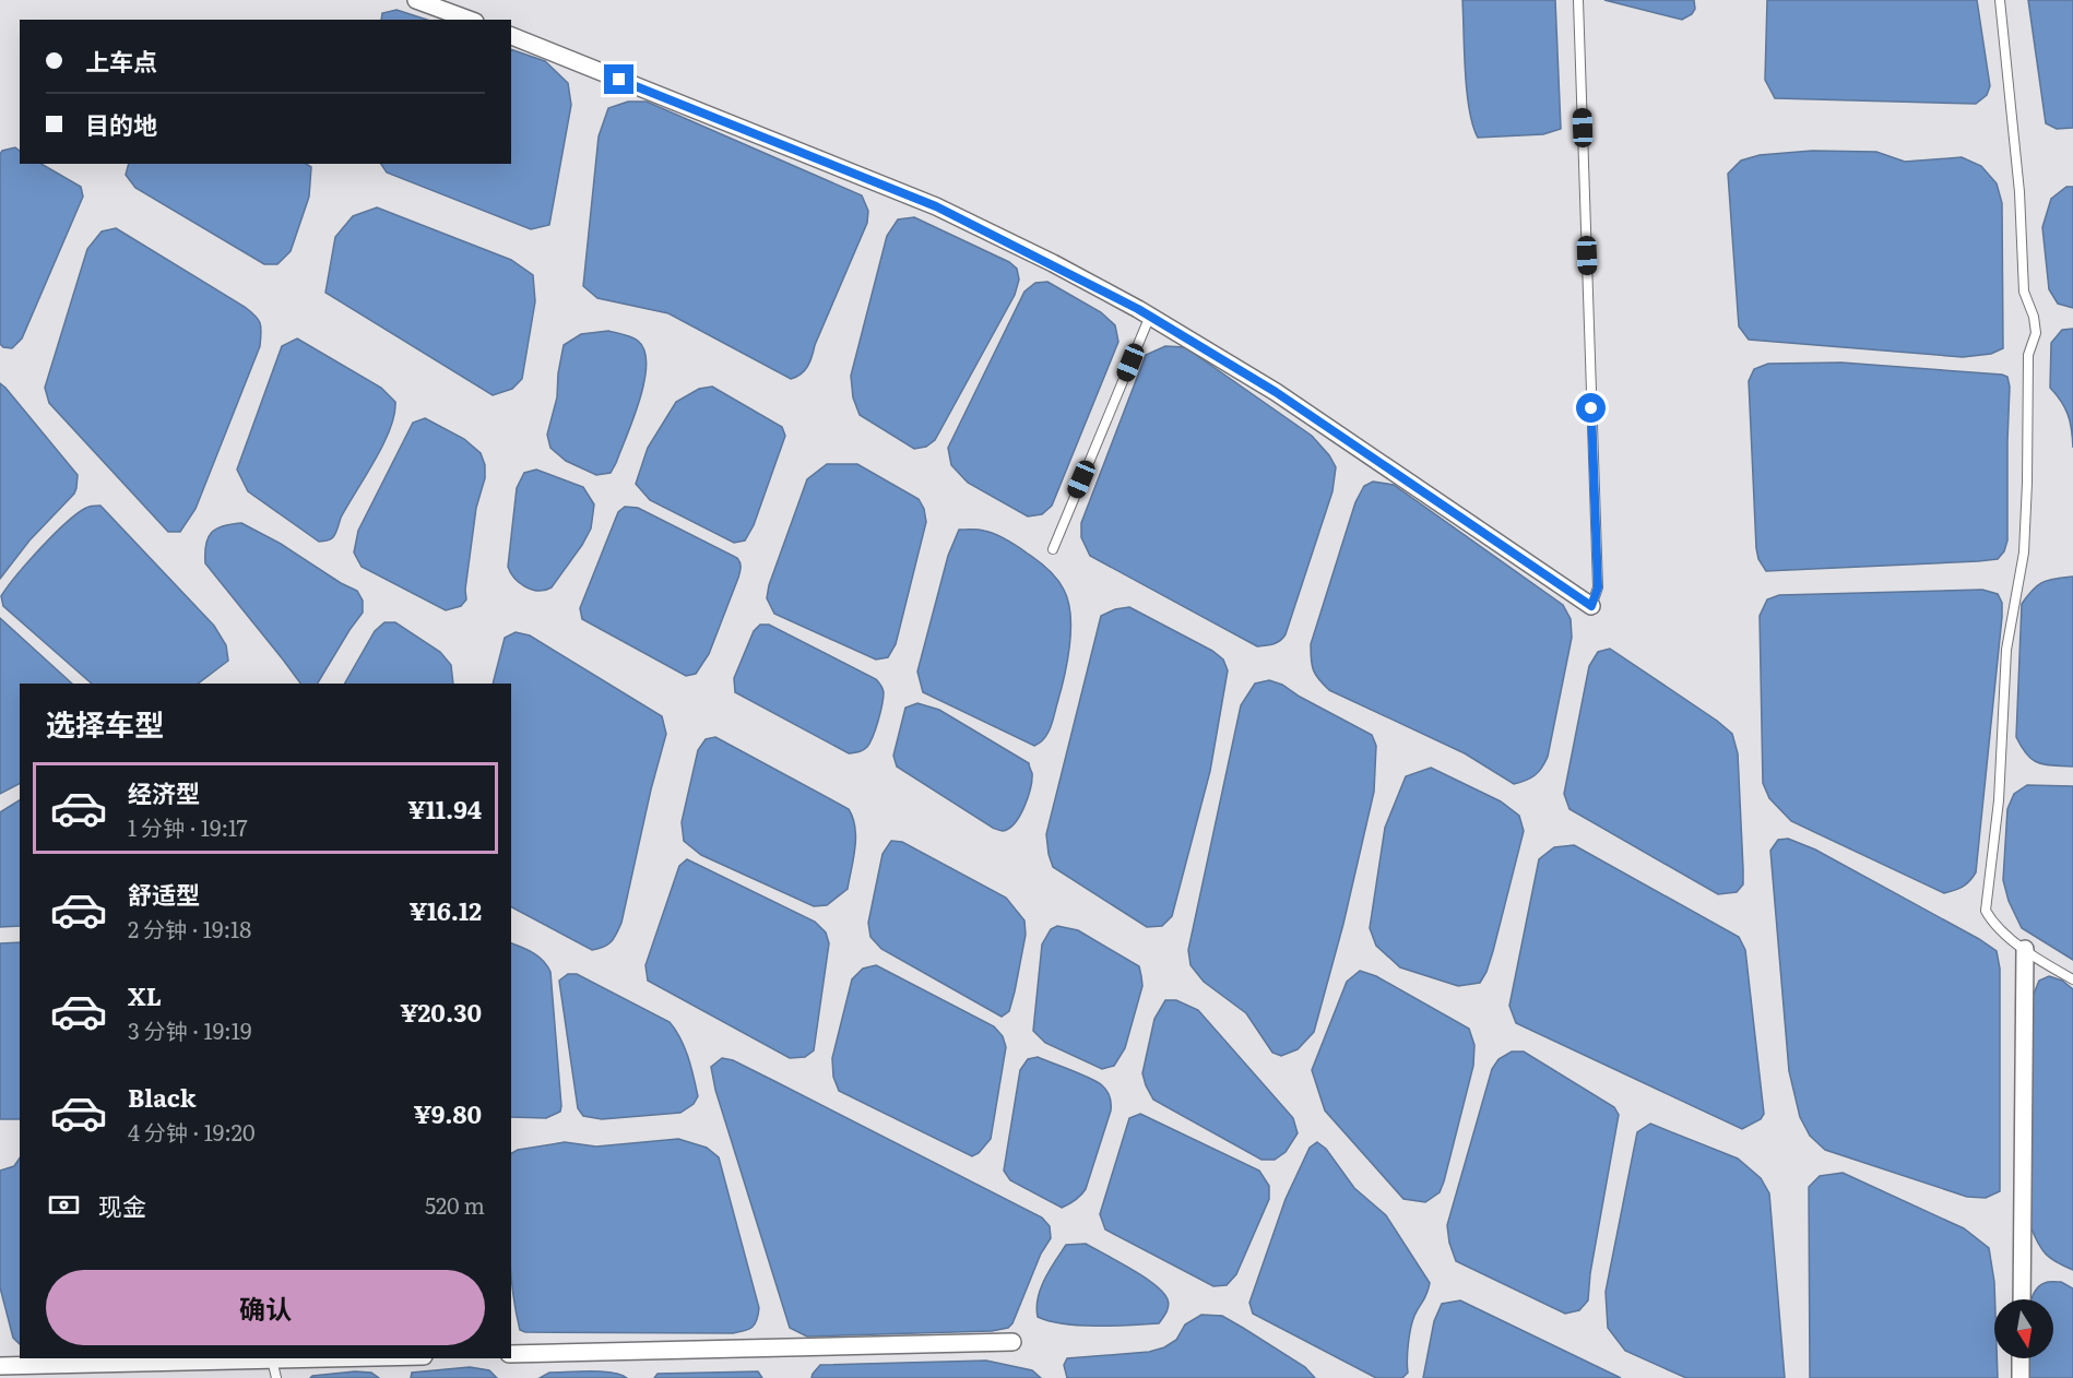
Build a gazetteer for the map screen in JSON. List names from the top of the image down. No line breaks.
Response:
{"north":"bottom","page":{"banner":["上车点","目的地"],"heading":"选择车型","list":[{"name":"经济型","note":"1 分钟 · 19:17","value":"¥11.94"},{"name":"舒适型","note":"2 分钟 · 19:18","value":"¥16.12"},{"name":"XL","note":"3 分钟 · 19:19","value":"¥20.30"},{"name":"Black","note":"4 分钟 · 19:20","value":"¥9.80"}],"pay":["现金","520 m"],"buttons":"确认"}}
